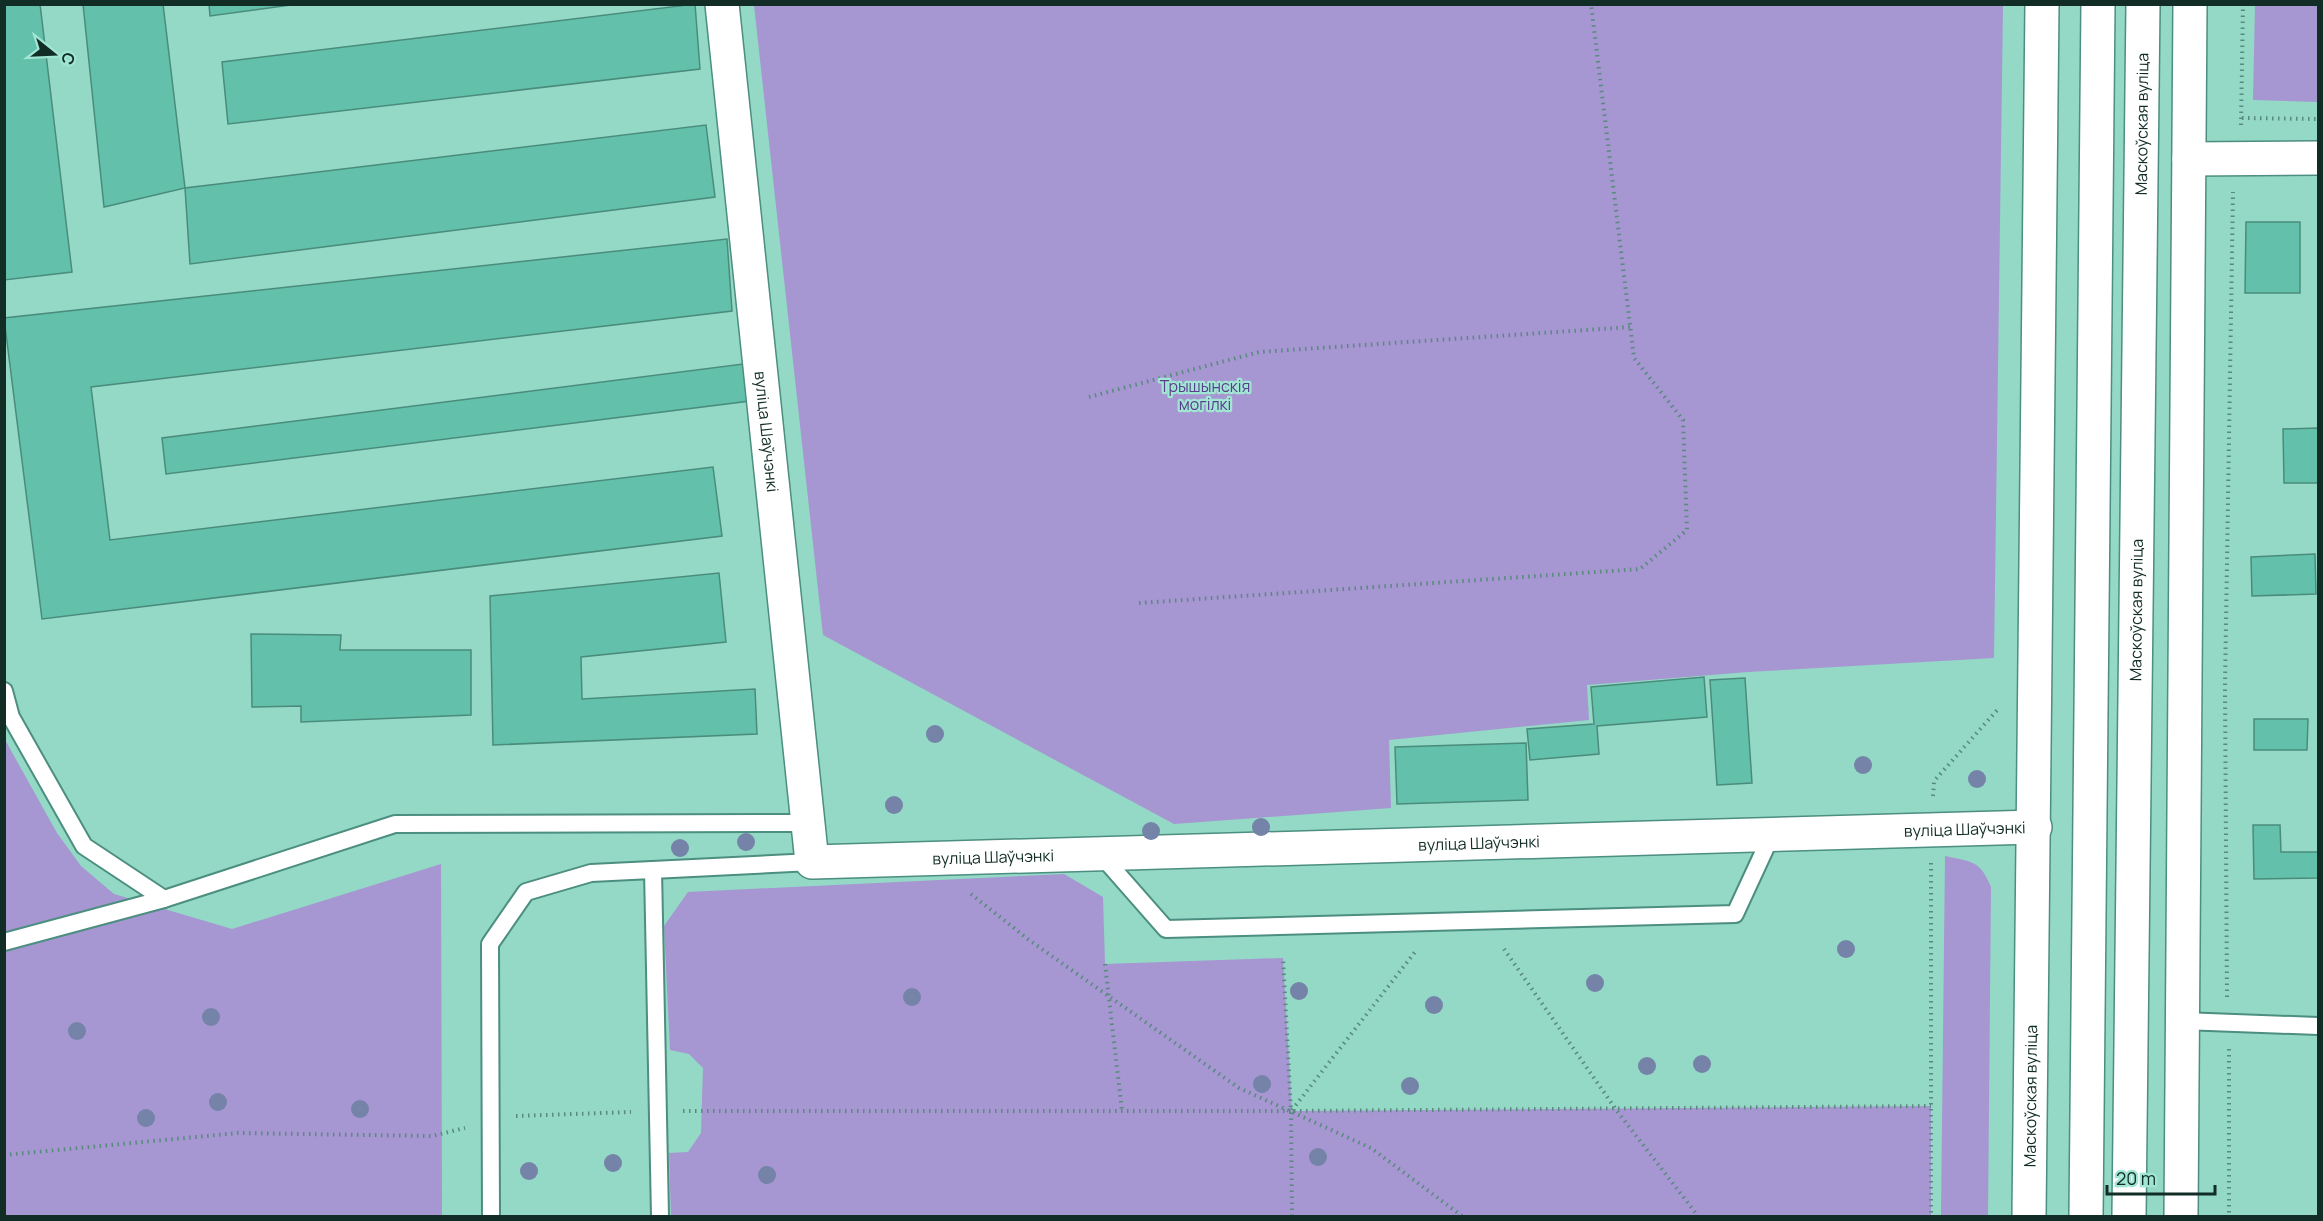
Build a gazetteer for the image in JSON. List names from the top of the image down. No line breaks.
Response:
{"streets":{"street":["Маскоўская вуліца","вуліца Шаўчэнкі"]},"crossings":[["Маскоўская вуліца","вуліца Шаўчэнкі"]],"parks":["Трышынскія могілкі"],"scale_bar":"20 m","north":"right"}
